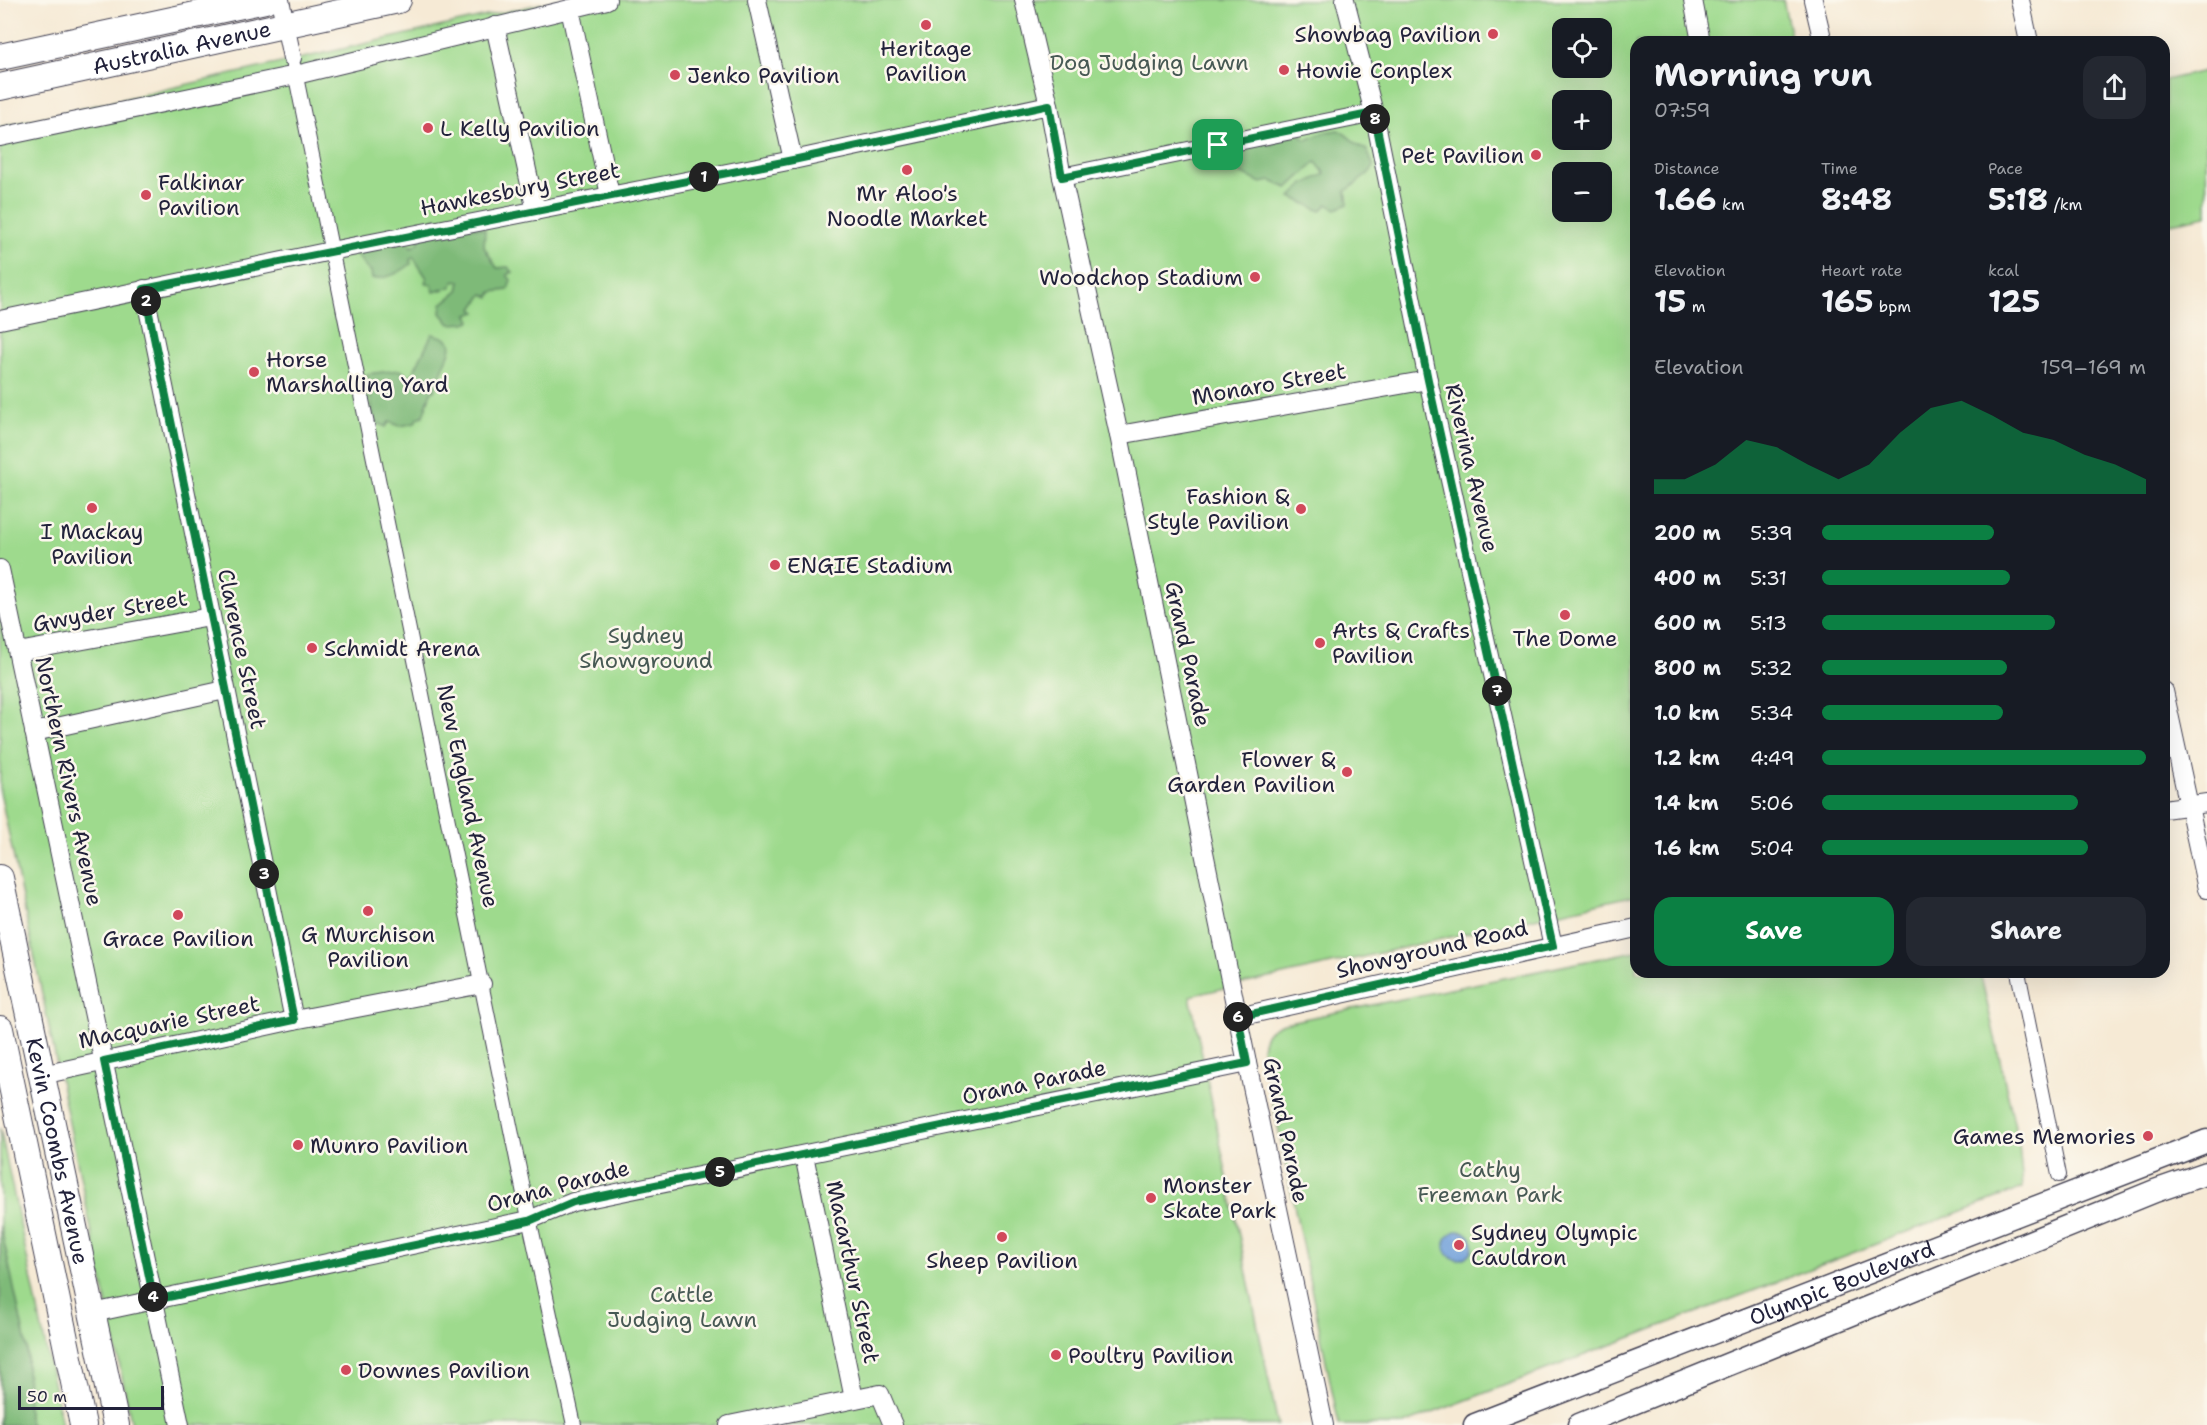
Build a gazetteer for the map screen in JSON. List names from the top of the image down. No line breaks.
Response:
{"streets":{"main road":["Australia Avenue","Kevin Coombs Avenue"],"street":["Hawkesbury Street","Monaro Street","Riverina Avenue","Gwyder Street","Clarence Street","Grand Parade","Northern Rivers Avenue","New England Avenue","Showground Road","Macquarie Street","Orana Parade","Macarthur Street","Olympic Boulevard"]},"crossings":[["Australia Avenue","New England Avenue"],["Hawkesbury Street","Clarence Street"],["Hawkesbury Street","Grand Parade"],["Hawkesbury Street","New England Avenue"],["Monaro Street","Riverina Avenue"],["Monaro Street","Grand Parade"],["Riverina Avenue","Showground Road"],["Gwyder Street","Clarence Street"],["Gwyder Street","Northern Rivers Avenue"],["Clarence Street","Macquarie Street"],["Grand Parade","Showground Road"],["Grand Parade","Orana Parade"],["Northern Rivers Avenue","Macquarie Street"],["Northern Rivers Avenue","Orana Parade"],["New England Avenue","Macquarie Street"],["New England Avenue","Orana Parade"],["Macquarie Street","Kevin Coombs Avenue"],["Orana Parade","Kevin Coombs Avenue"],["Orana Parade","Macarthur Street"]],"parks":["Dog Judging Lawn","Sydney Showground","Cathy Freeman Park","Cattle Judging Lawn"],"places":["Heritage Pavilion","Showbag Pavilion","Howie Conplex","Jenko Pavilion","L Kelly Pavilion","Pet Pavilion","Mr Aloo's Noodle Market","Falkinar Pavilion","Woodchop Stadium","Horse Marshalling Yard","I Mackay Pavilion","Fashion & Style Pavilion","ENGIE Stadium","The Dome","Arts & Crafts Pavilion","Schmidt Arena","Flower & Garden Pavilion","G Murchison Pavilion","Grace Pavilion","Games Memories","Munro Pavilion","Monster Skate Park","Sheep Pavilion","Sydney Olympic Cauldron","Poultry Pavilion","Downes Pavilion"],"scale_bar":"50 m","page":{"map_buttons":["+","−"],"heading":["Morning run","07:59"],"pins":["8","1","2","7","3","6","5","4"],"stats":[["Distance","1.66 km"],["Time","8:48"],["Pace","5:18 /km"],["Elevation","15 m"],["Heart rate","165 bpm"],["kcal","125"]],"chart":["Elevation","159–169 m"],"list":[{"name":"200 m","note":"5:39"},{"name":"400 m","note":"5:31"},{"name":"600 m","note":"5:13"},{"name":"800 m","note":"5:32"},{"name":"1.0 km","note":"5:34"},{"name":"1.2 km","note":"4:49"},{"name":"1.4 km","note":"5:06"},{"name":"1.6 km","note":"5:04"}],"buttons":["Save","Share"],"scale":"50 m"}}
